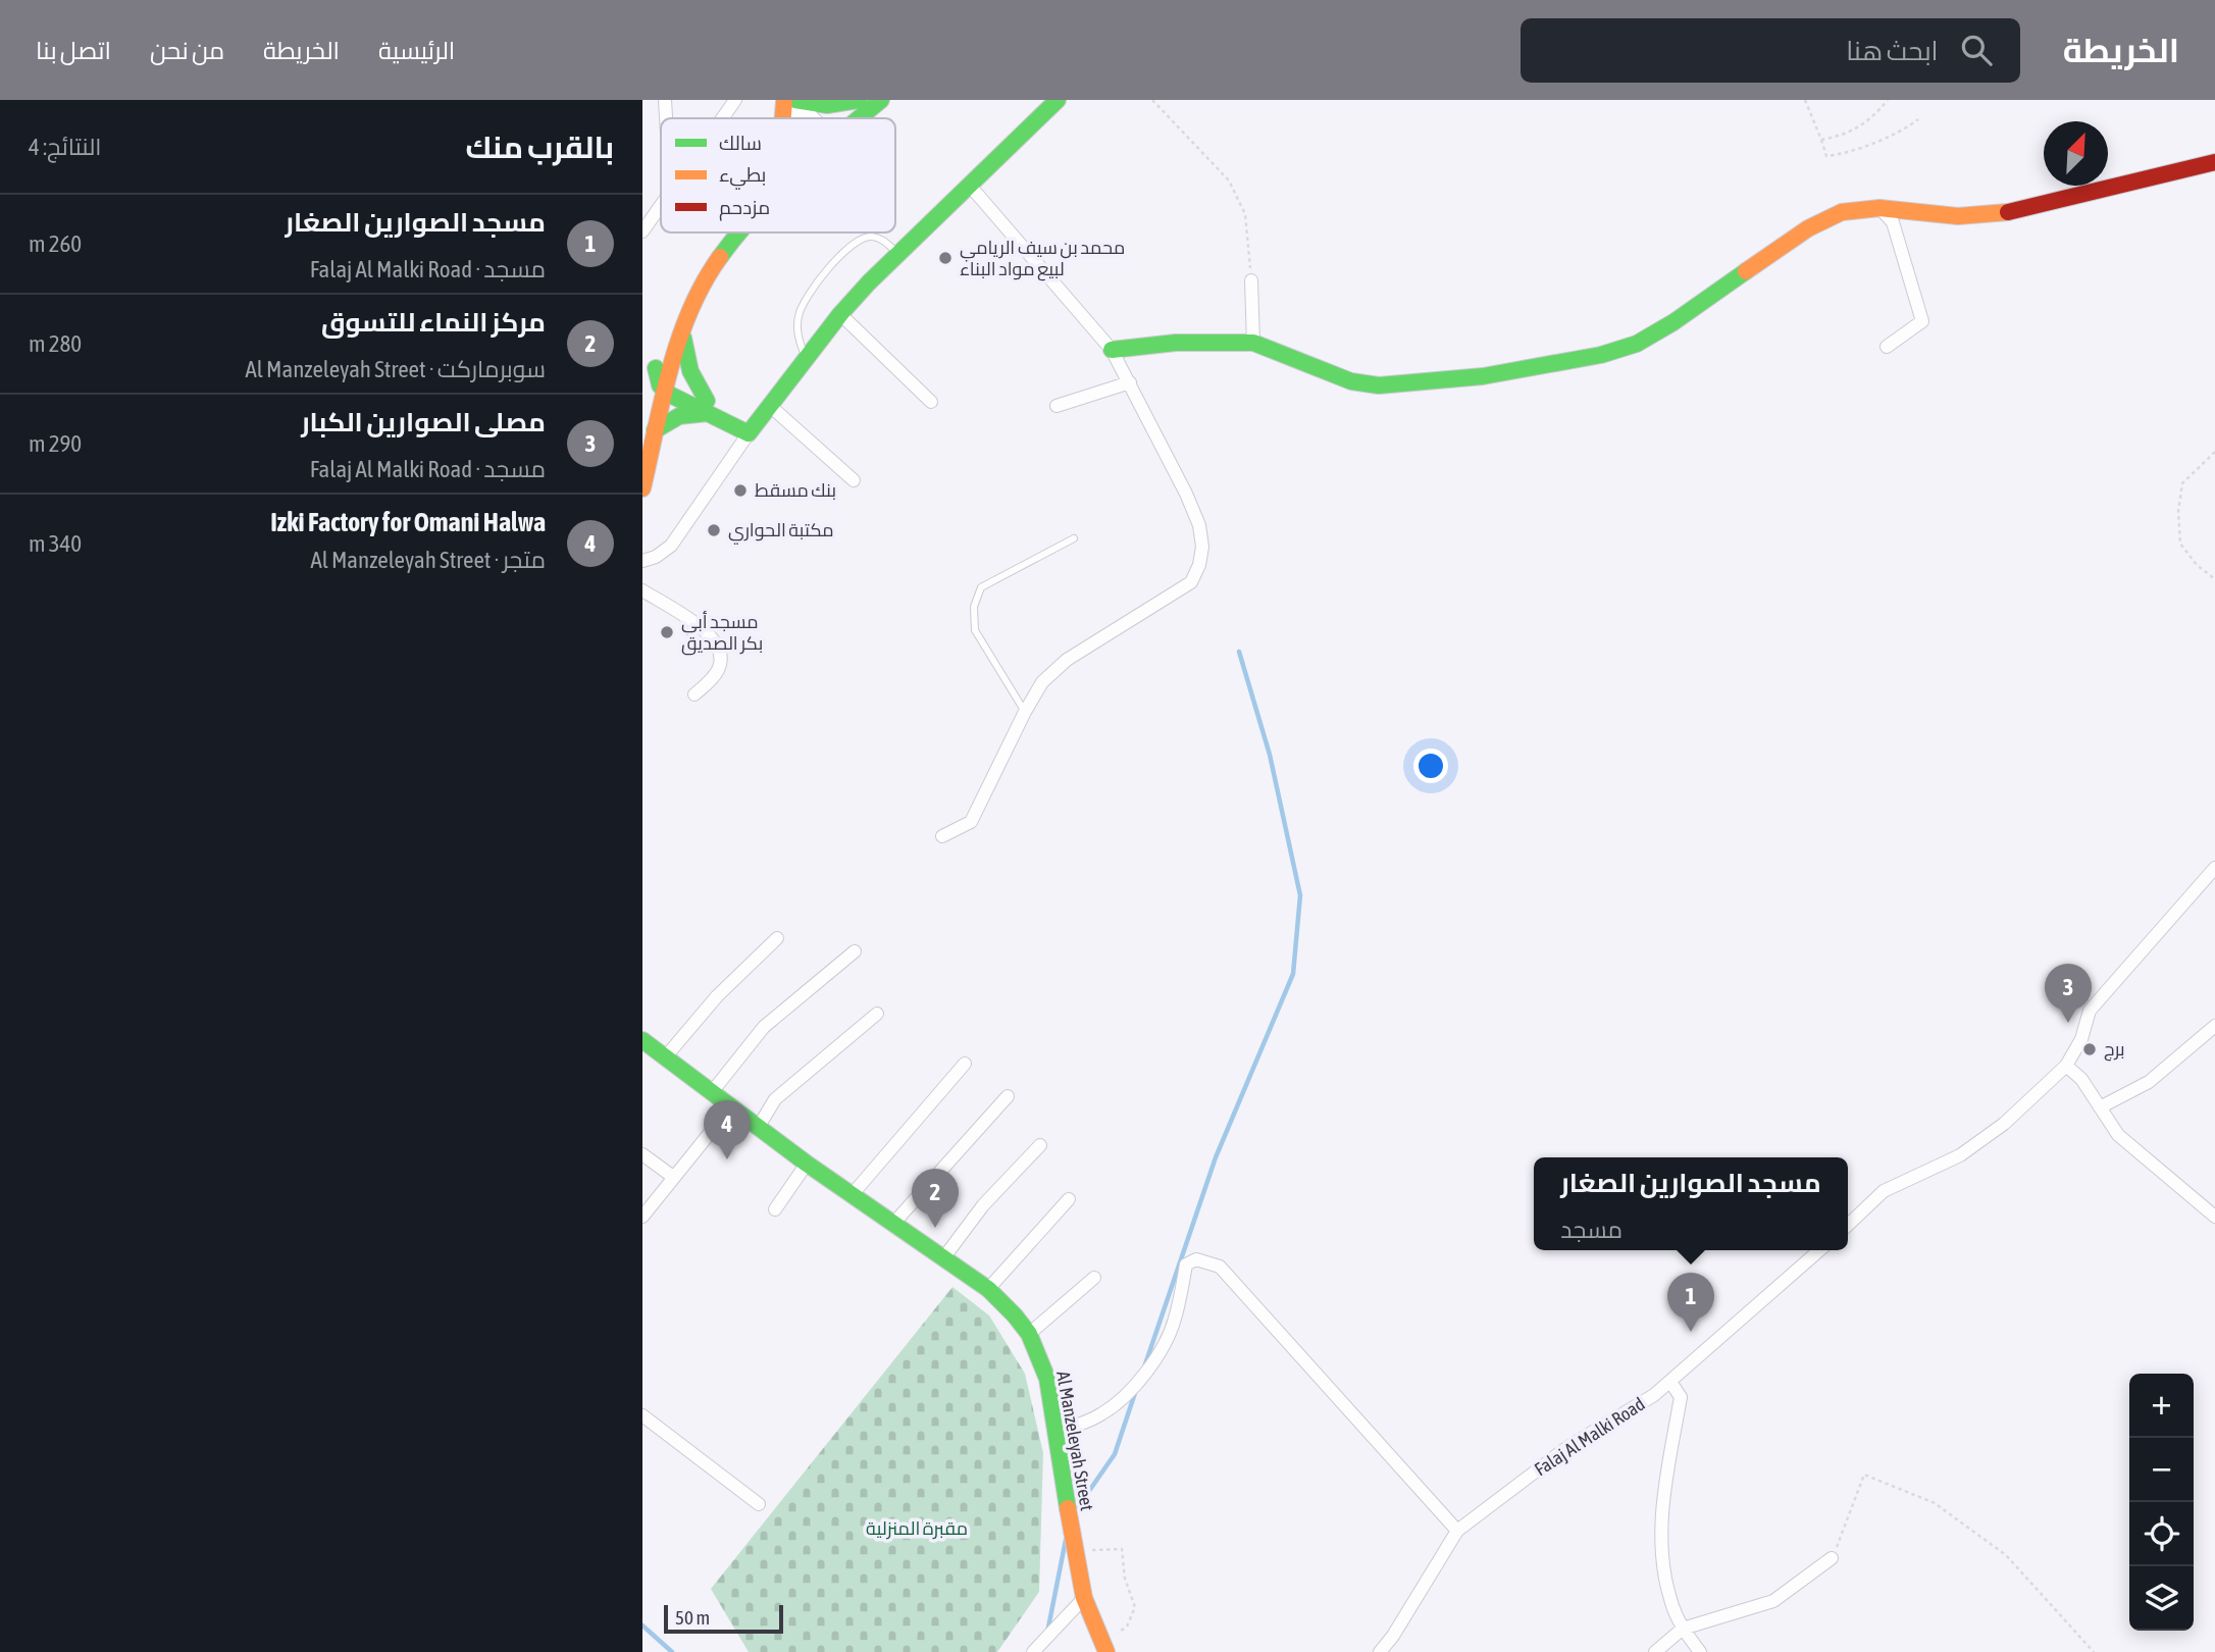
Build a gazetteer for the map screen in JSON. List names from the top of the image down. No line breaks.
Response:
{"streets":{"street":["Falaj Al Malki Road","Al Manzeleyah Street"]},"parks":["مقبرة المنزلية"],"places":["محمد بن سيف الريامي لبيع مواد البناء","بنك مسقط","مكتبة الحواري","مسجد أبي بكر الصديق","برج"],"legend":["سالك","بطيء","مزدحم"],"scale_bar":"50 m","north":"top right","page":{"header":"الخريطة","search":"ابحث هنا","nav":["الرئيسية","الخريطة","من نحن","اتصل بنا"],"heading":["بالقرب منك","النتائج: 4"],"list":[{"mark":"1","name":"مسجد الصوارين الصغار","note":"مسجد · Falaj Al Malki Road","value":"260 m"},{"mark":"2","name":"مركز النماء للتسوق","note":"سوبرماركت · Al Manzeleyah Street","value":"280 m"},{"mark":"3","name":"مصلى الصوارين الكبار","note":"مسجد · Falaj Al Malki Road","value":"290 m"},{"mark":"4","name":"Izki Factory for Omani Halwa","note":"متجر · Al Manzeleyah Street","value":"340 m"}],"pins":["3","4","2","1"],"popup":["مسجد الصوارين الصغار","مسجد"],"map_buttons":["+","−"],"scale":"50 m"}}
